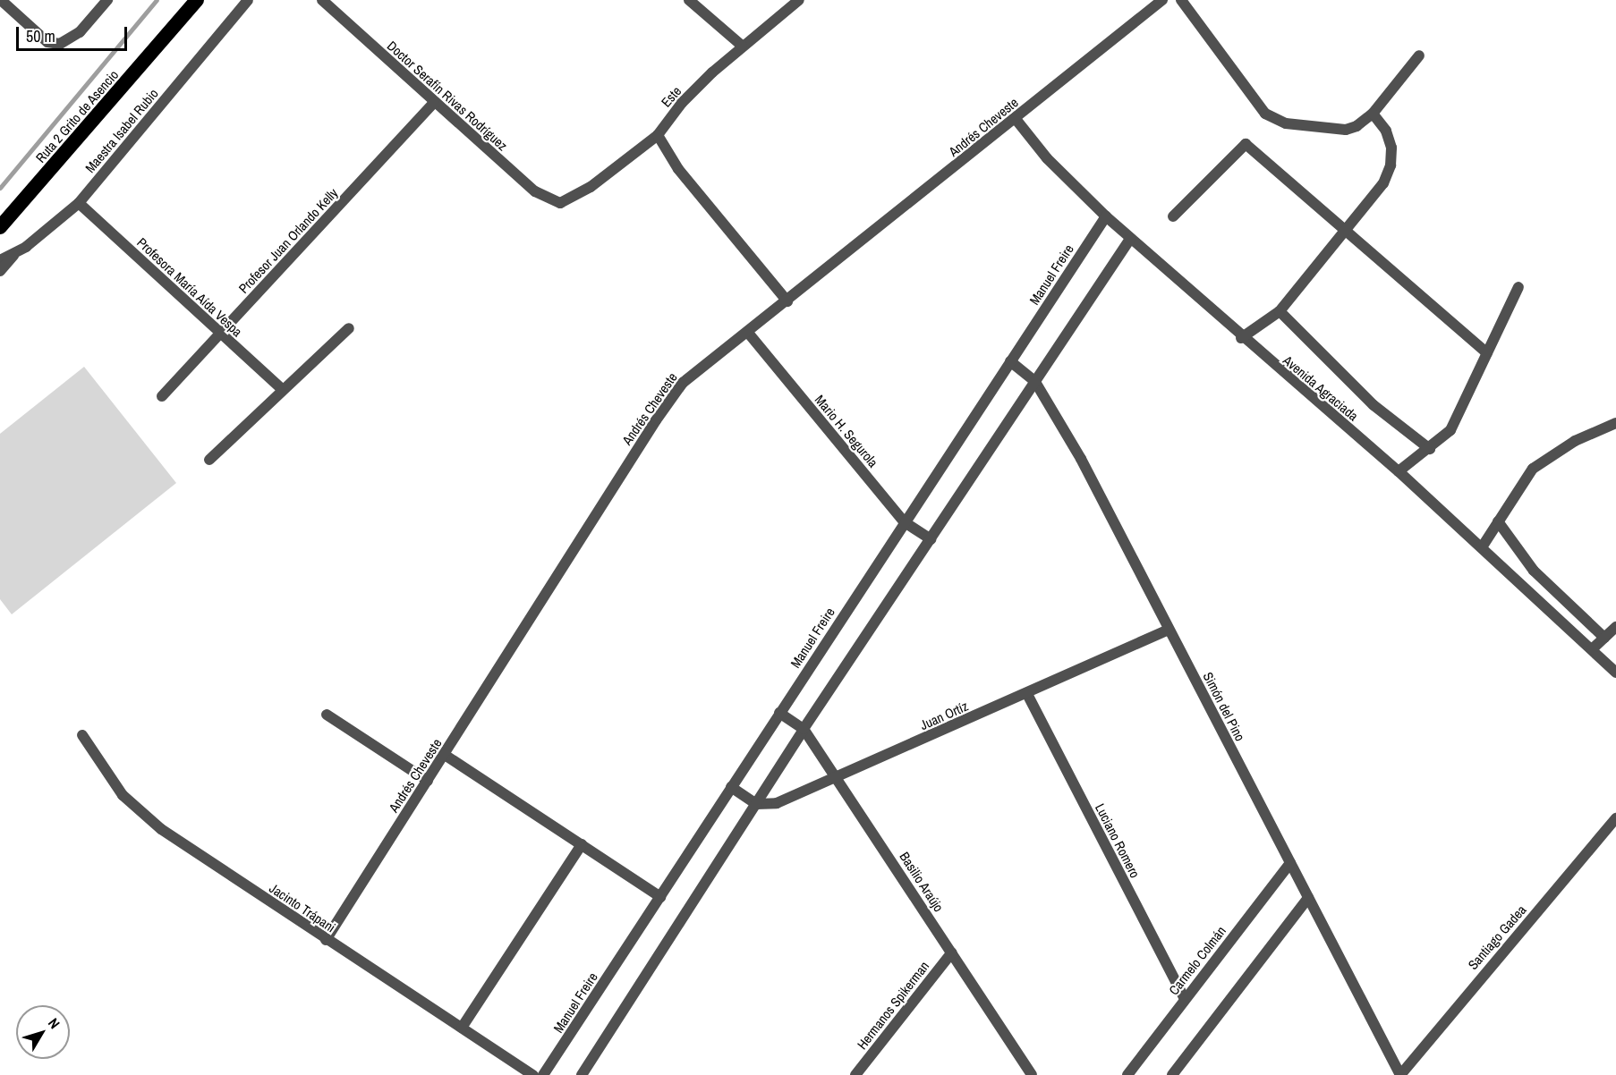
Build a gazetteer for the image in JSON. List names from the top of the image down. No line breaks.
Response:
{"streets":{"highway":["Ruta 2 Grito de Asencio"],"street":["Doctor Serafín Rivas Rodríguez","Este","Andrés Cheveste","Maestra Isabel Rubio","Profesor Juan Orlando Kelly","Manuel Freire","Profesora María Aída Vespa","Avenida Agraciada","Mario H. Segurola","Simón del Pino","Juan Ortíz","Luciano Romero","Basilio Araújo","Jacinto Trápani","Santiago Gadea","Carmelo Colmán","Hermanos Spikerman"]},"crossings":[["Doctor Serafín Rivas Rodríguez","Este"],["Doctor Serafín Rivas Rodríguez","Profesor Juan Orlando Kelly"],["Andrés Cheveste","Avenida Agraciada"],["Andrés Cheveste","Mario H. Segurola"],["Andrés Cheveste","Jacinto Trápani"],["Maestra Isabel Rubio","Profesora María Aída Vespa"],["Profesor Juan Orlando Kelly","Profesora María Aída Vespa"],["Manuel Freire","Avenida Agraciada"],["Manuel Freire","Mario H. Segurola"],["Manuel Freire","Simón del Pino"],["Manuel Freire","Basilio Araújo"],["Simón del Pino","Juan Ortíz"],["Simón del Pino","Santiago Gadea"],["Simón del Pino","Carmelo Colmán"],["Juan Ortíz","Luciano Romero"],["Juan Ortíz","Basilio Araújo"],["Luciano Romero","Carmelo Colmán"],["Basilio Araújo","Hermanos Spikerman"]],"scale_bar":"50 m","north":"top right"}
